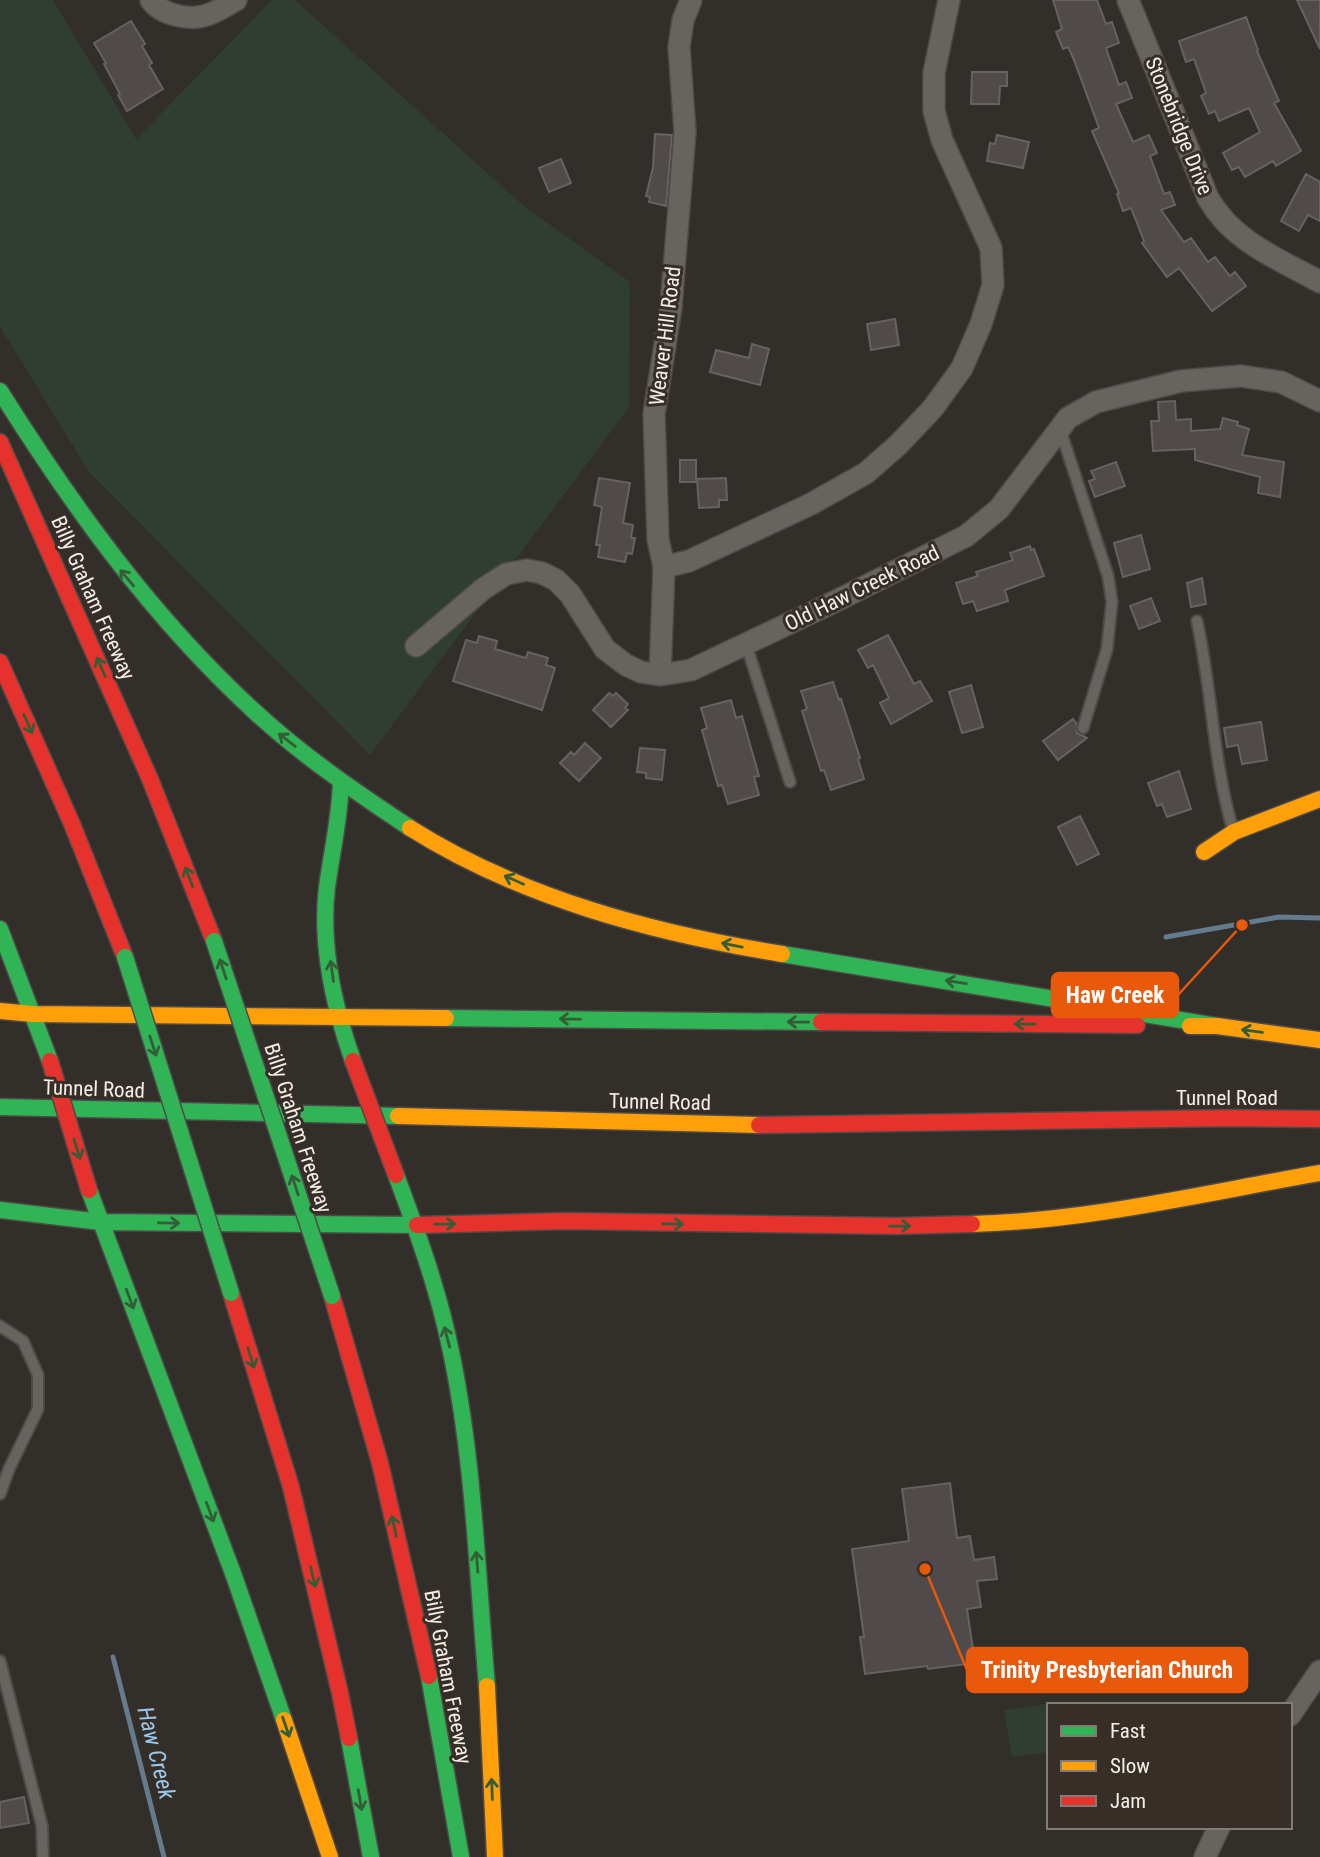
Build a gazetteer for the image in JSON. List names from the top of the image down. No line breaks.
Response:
{"streets":{"main road":["Billy Graham Freeway","Tunnel Road"],"street":["Stonebridge Drive","Weaver Hill Road","Old Haw Creek Road"]},"crossings":[["Weaver Hill Road","Old Haw Creek Road"]],"water":["Haw Creek"],"places":["Haw Creek","Trinity Presbyterian Church"],"legend":["Fast","Slow","Jam"]}
